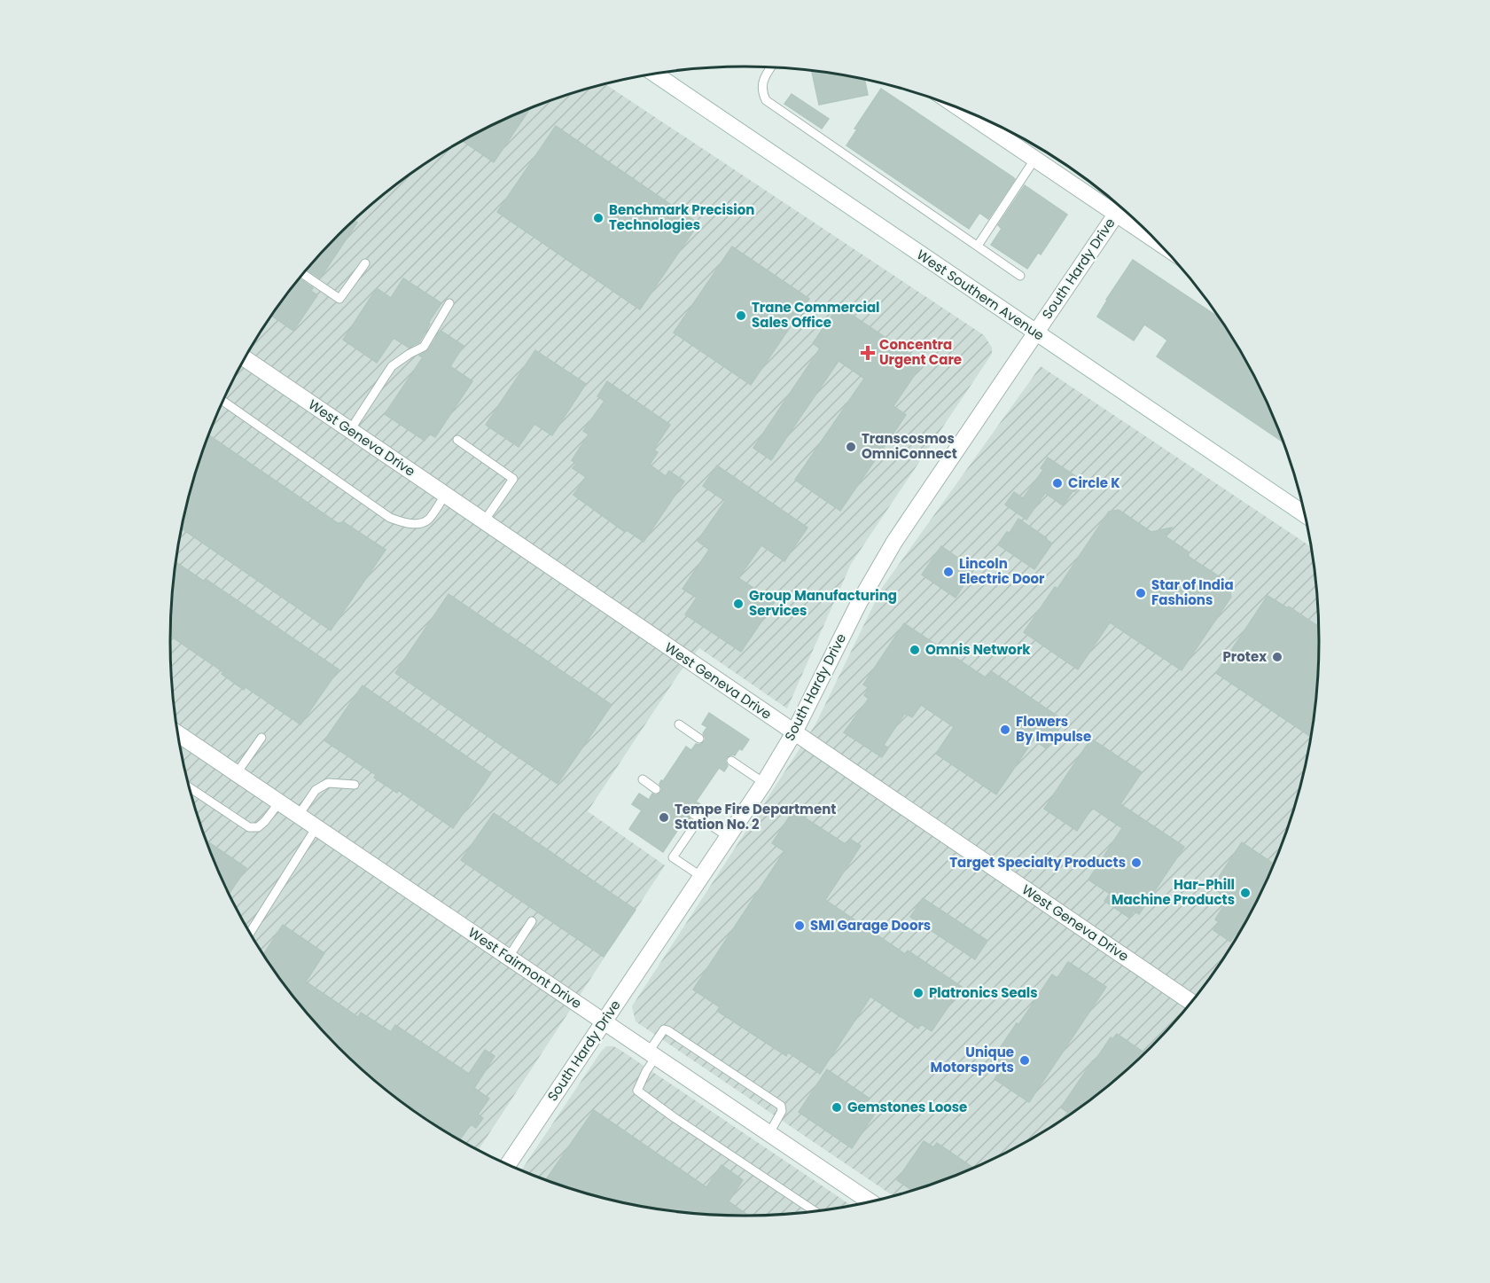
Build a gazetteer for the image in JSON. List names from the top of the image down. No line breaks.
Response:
{"streets":{"street":["South Hardy Drive","West Southern Avenue","West Geneva Drive","West Fairmont Drive"]},"crossings":[["South Hardy Drive","West Southern Avenue"],["South Hardy Drive","West Geneva Drive"],["South Hardy Drive","West Fairmont Drive"]],"places":{"other":["Benchmark Precision Technologies","Trane Commercial Sales Office","Transcosmos OmniConnect","Circle K","Lincoln Electric Door","Star of India Fashions","Group Manufacturing Services","Omnis Network","Protex","Flowers By Impulse","Tempe Fire Department Station No. 2","Target Specialty Products","Har-Phill Machine Products","SMI Garage Doors","Platronics Seals","Unique Motorsports","Gemstones Loose"],"health":["Concentra Urgent Care"]}}
